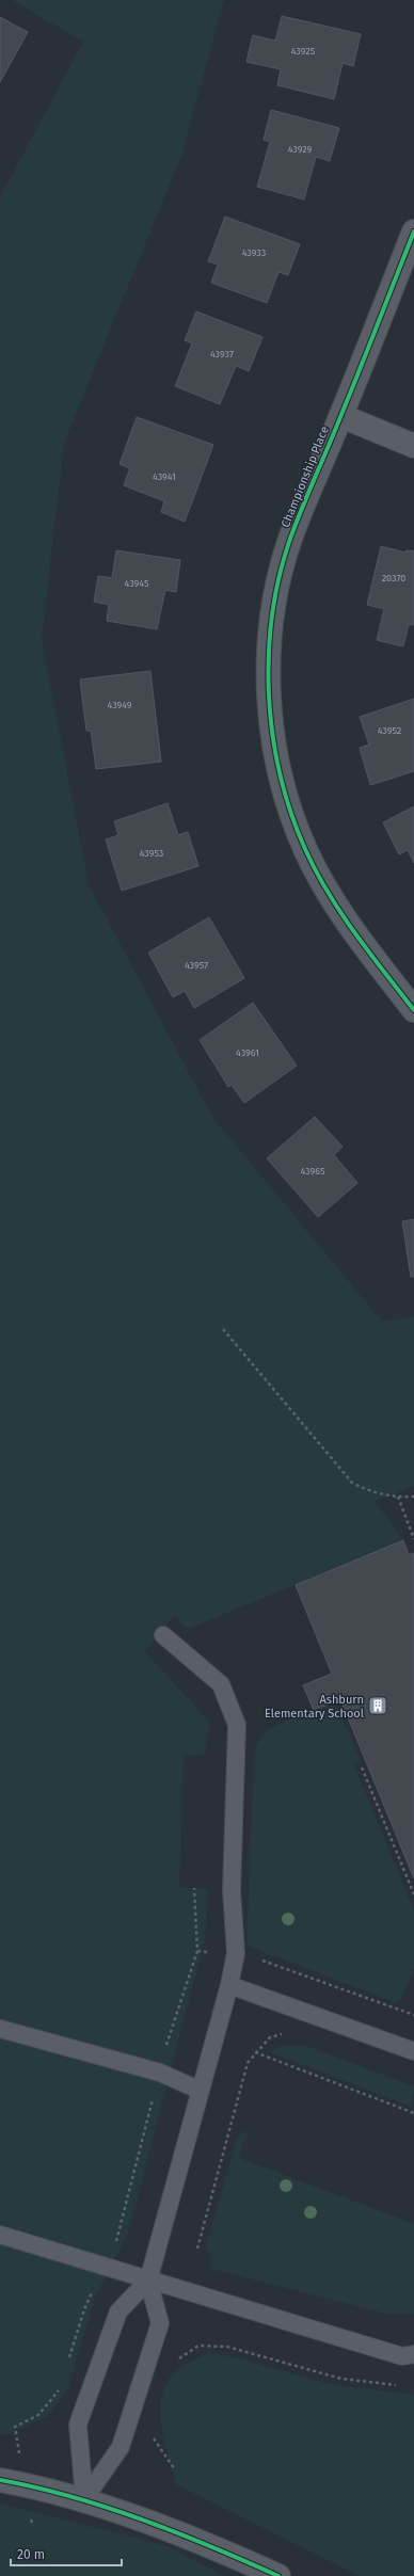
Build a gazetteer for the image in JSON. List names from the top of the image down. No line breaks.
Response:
{"streets":{"street":["Championship Place"]},"places":{"building":["Ashburn Elementary School"]},"house_numbers":["43925","43929","43933","43937","43941","20370","43945","43949","43952","43953","43957","43961","43965"],"scale_bar":"20 m"}
